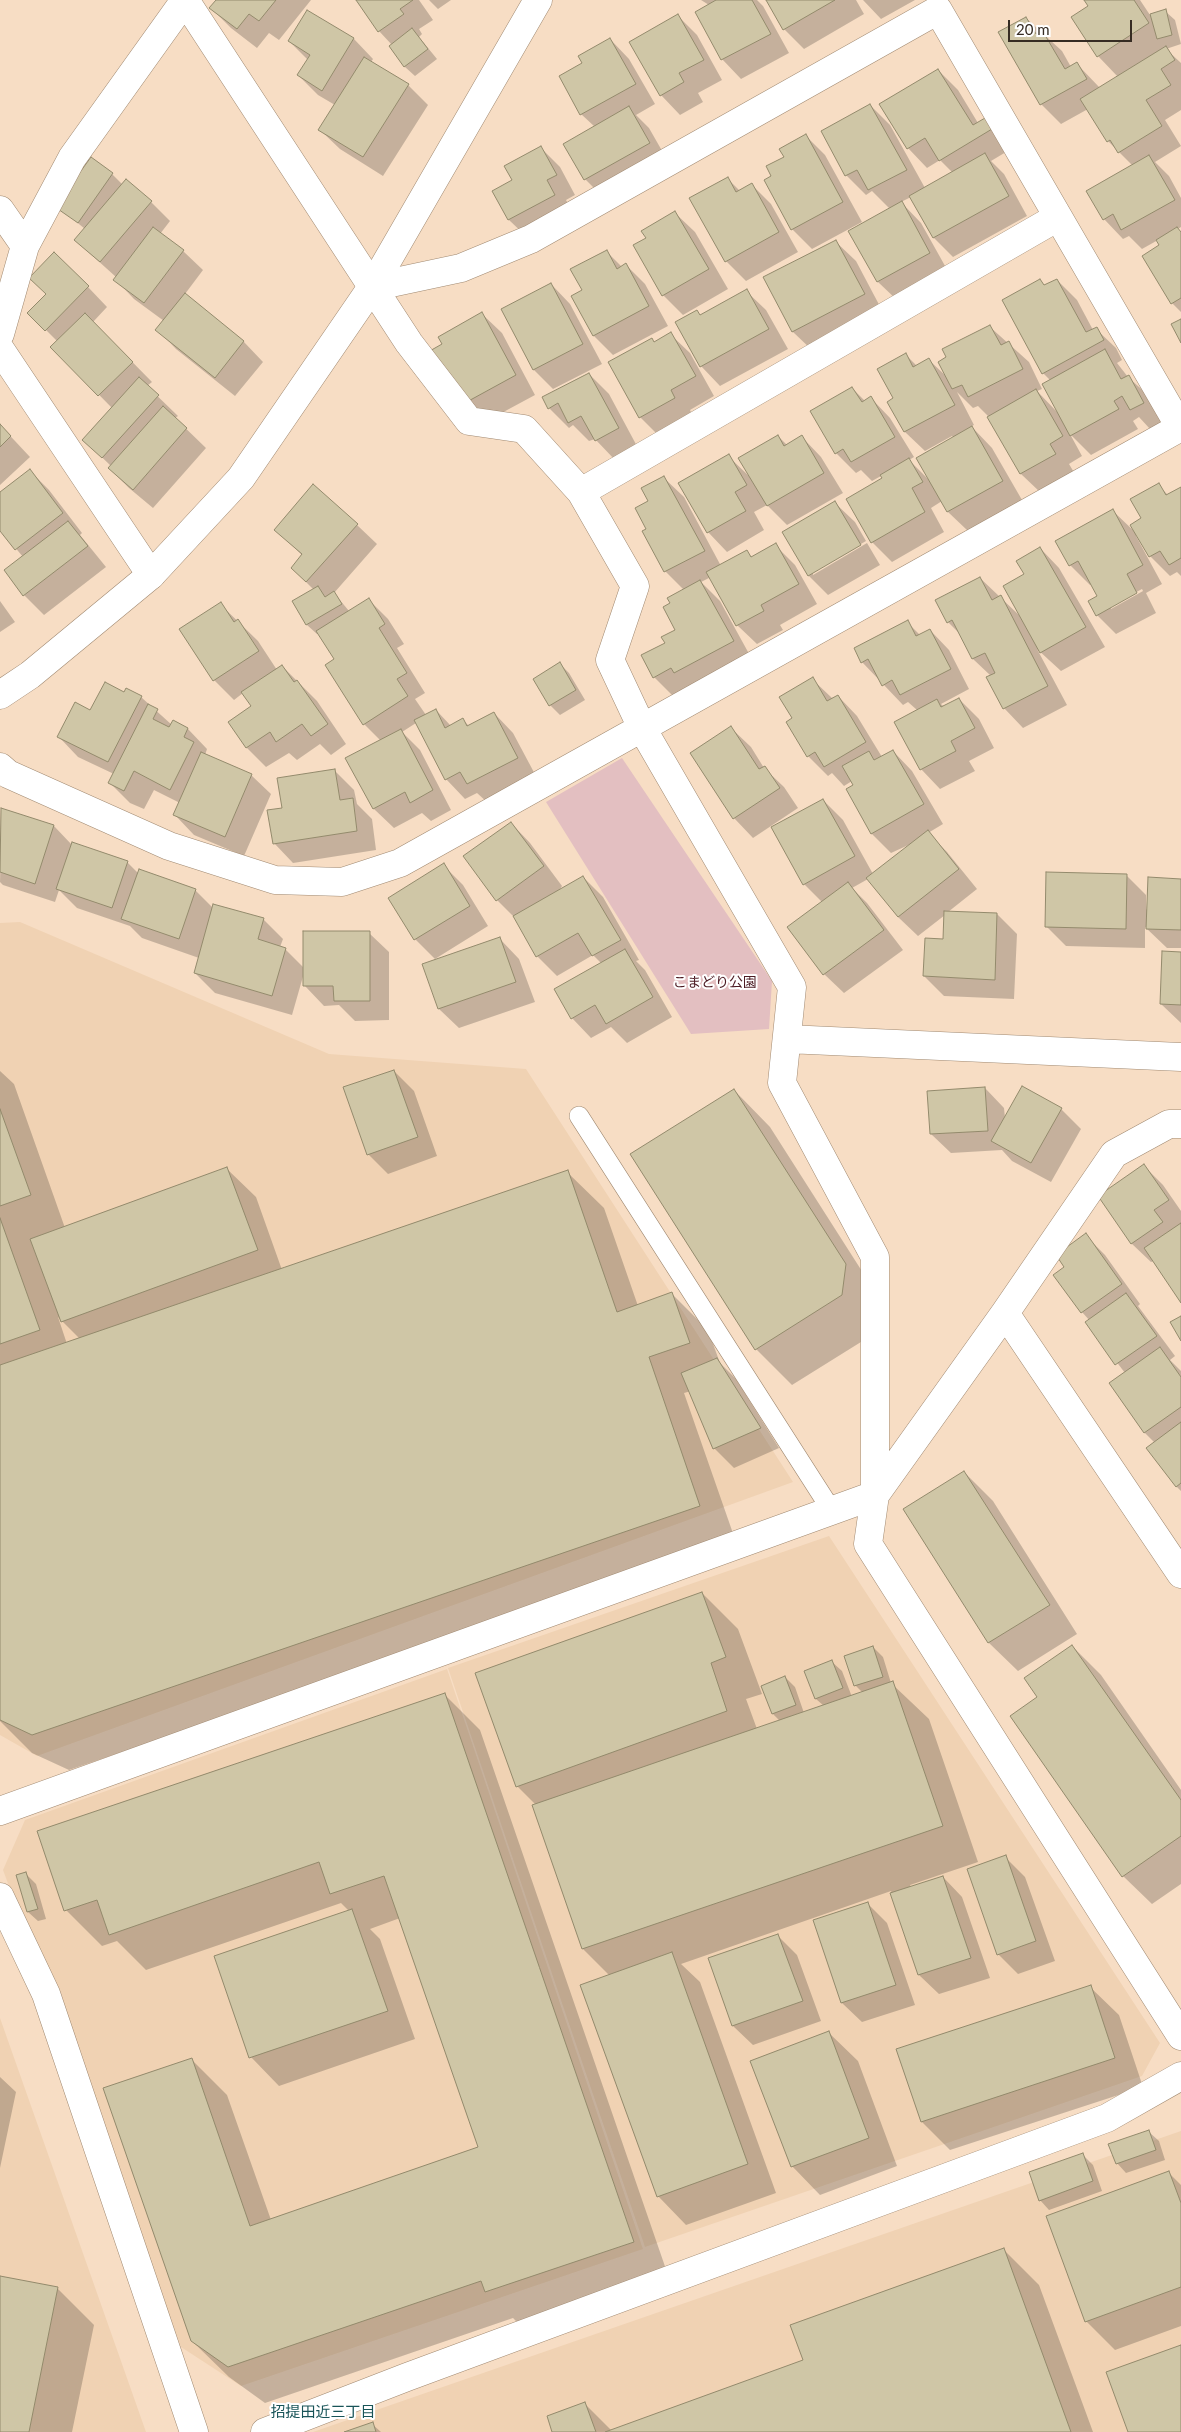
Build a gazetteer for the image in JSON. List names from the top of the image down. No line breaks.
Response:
{"districts":["招提田近三丁目"],"parks":["こまどり公園"],"scale_bar":"20 m"}
